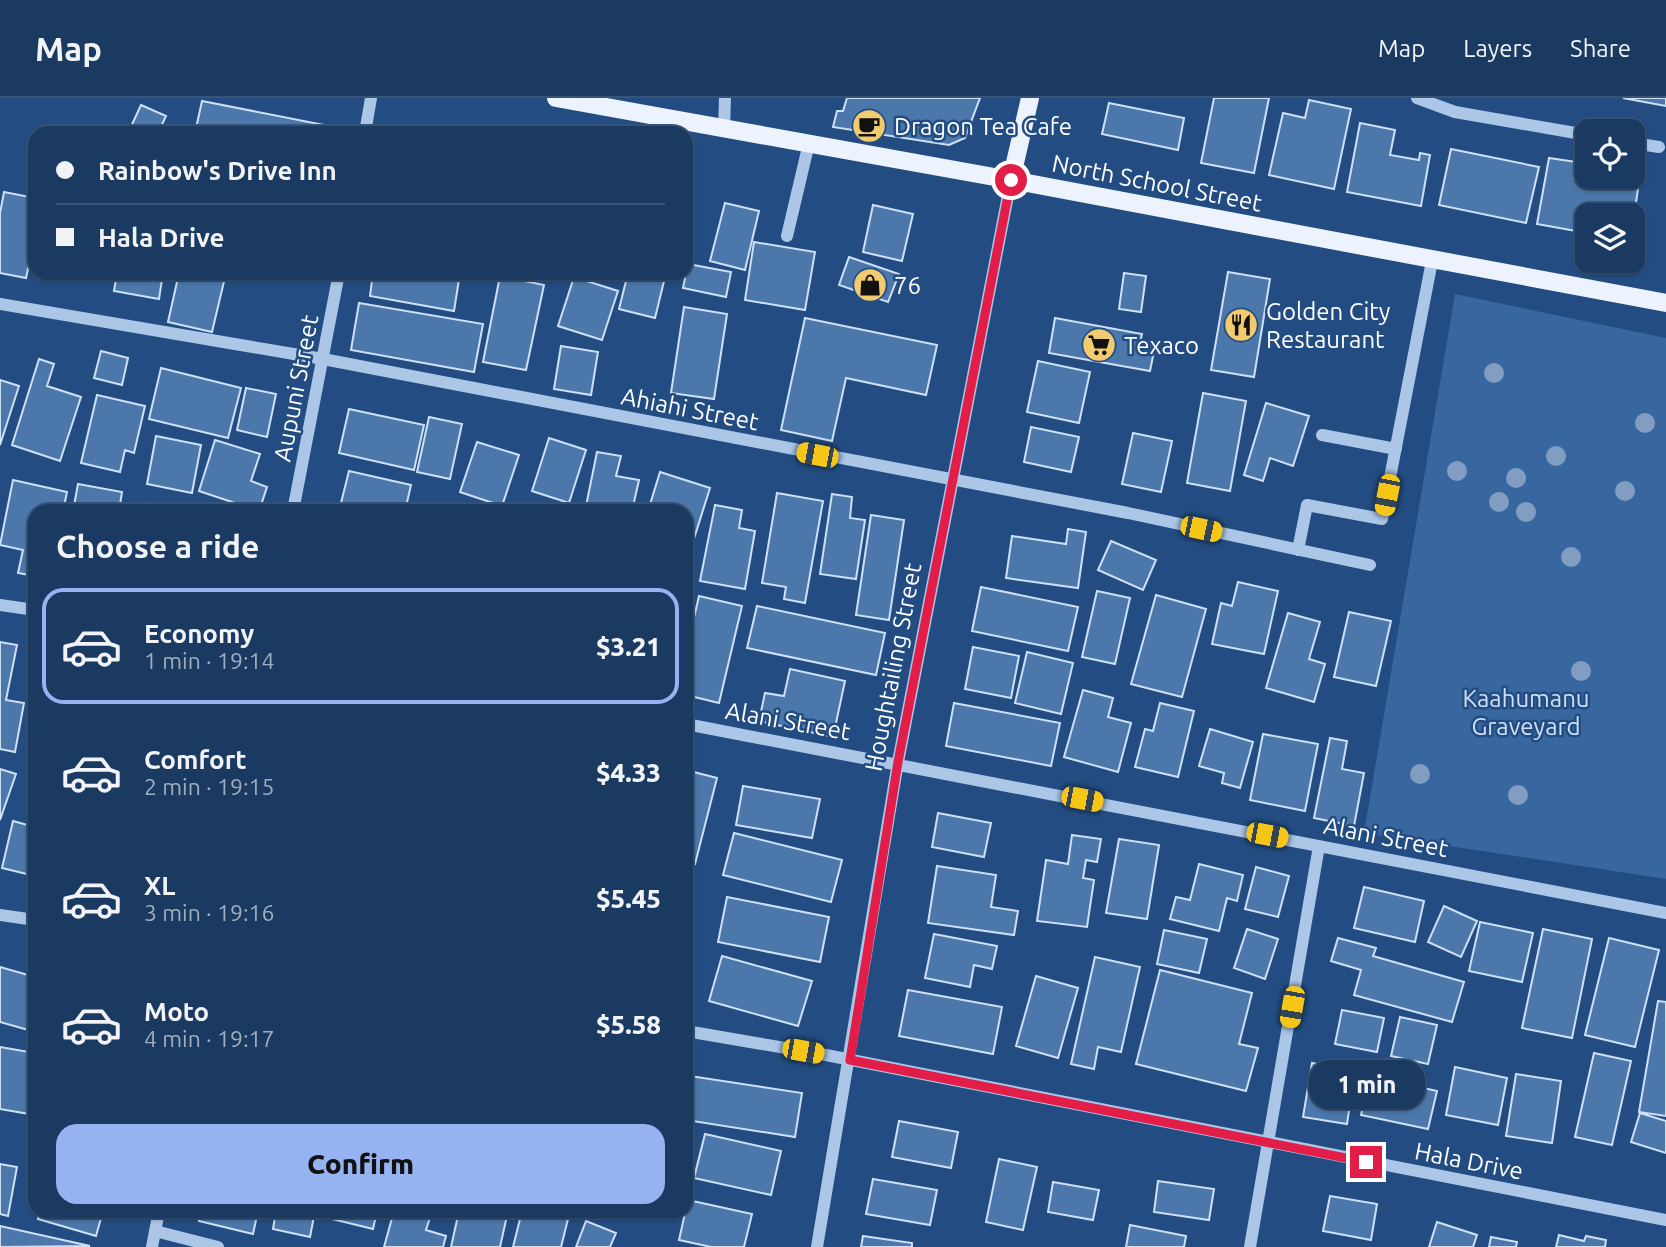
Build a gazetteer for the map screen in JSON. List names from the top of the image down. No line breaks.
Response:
{"streets":{"main road":["North School Street","Houghtailing Street"],"street":["Aupuni Street","Ahiahi Street","Alani Street","Hala Drive"]},"crossings":[["North School Street","Houghtailing Street"],["Aupuni Street","Ahiahi Street"],["Ahiahi Street","Houghtailing Street"],["Houghtailing Street","Alani Street"],["Houghtailing Street","Hala Drive"]],"parks":["Kaahumanu Graveyard"],"places":{"cafe":["Dragon Tea Cafe"],"shop":["76"],"restaurant":["Golden City Restaurant"],"supermarket":["Texaco"]},"page":{"header":"Map","nav":["Map","Layers","Share"],"banner":["Rainbow's Drive Inn","Hala Drive"],"heading":"Choose a ride","list":[{"name":"Economy","note":"1 min · 19:14","value":"$3.21"},{"name":"Comfort","note":"2 min · 19:15","value":"$4.33"},{"name":"XL","note":"3 min · 19:16","value":"$5.45"},{"name":"Moto","note":"4 min · 19:17","value":"$5.58"}],"bubble":"1 min","buttons":"Confirm"}}
